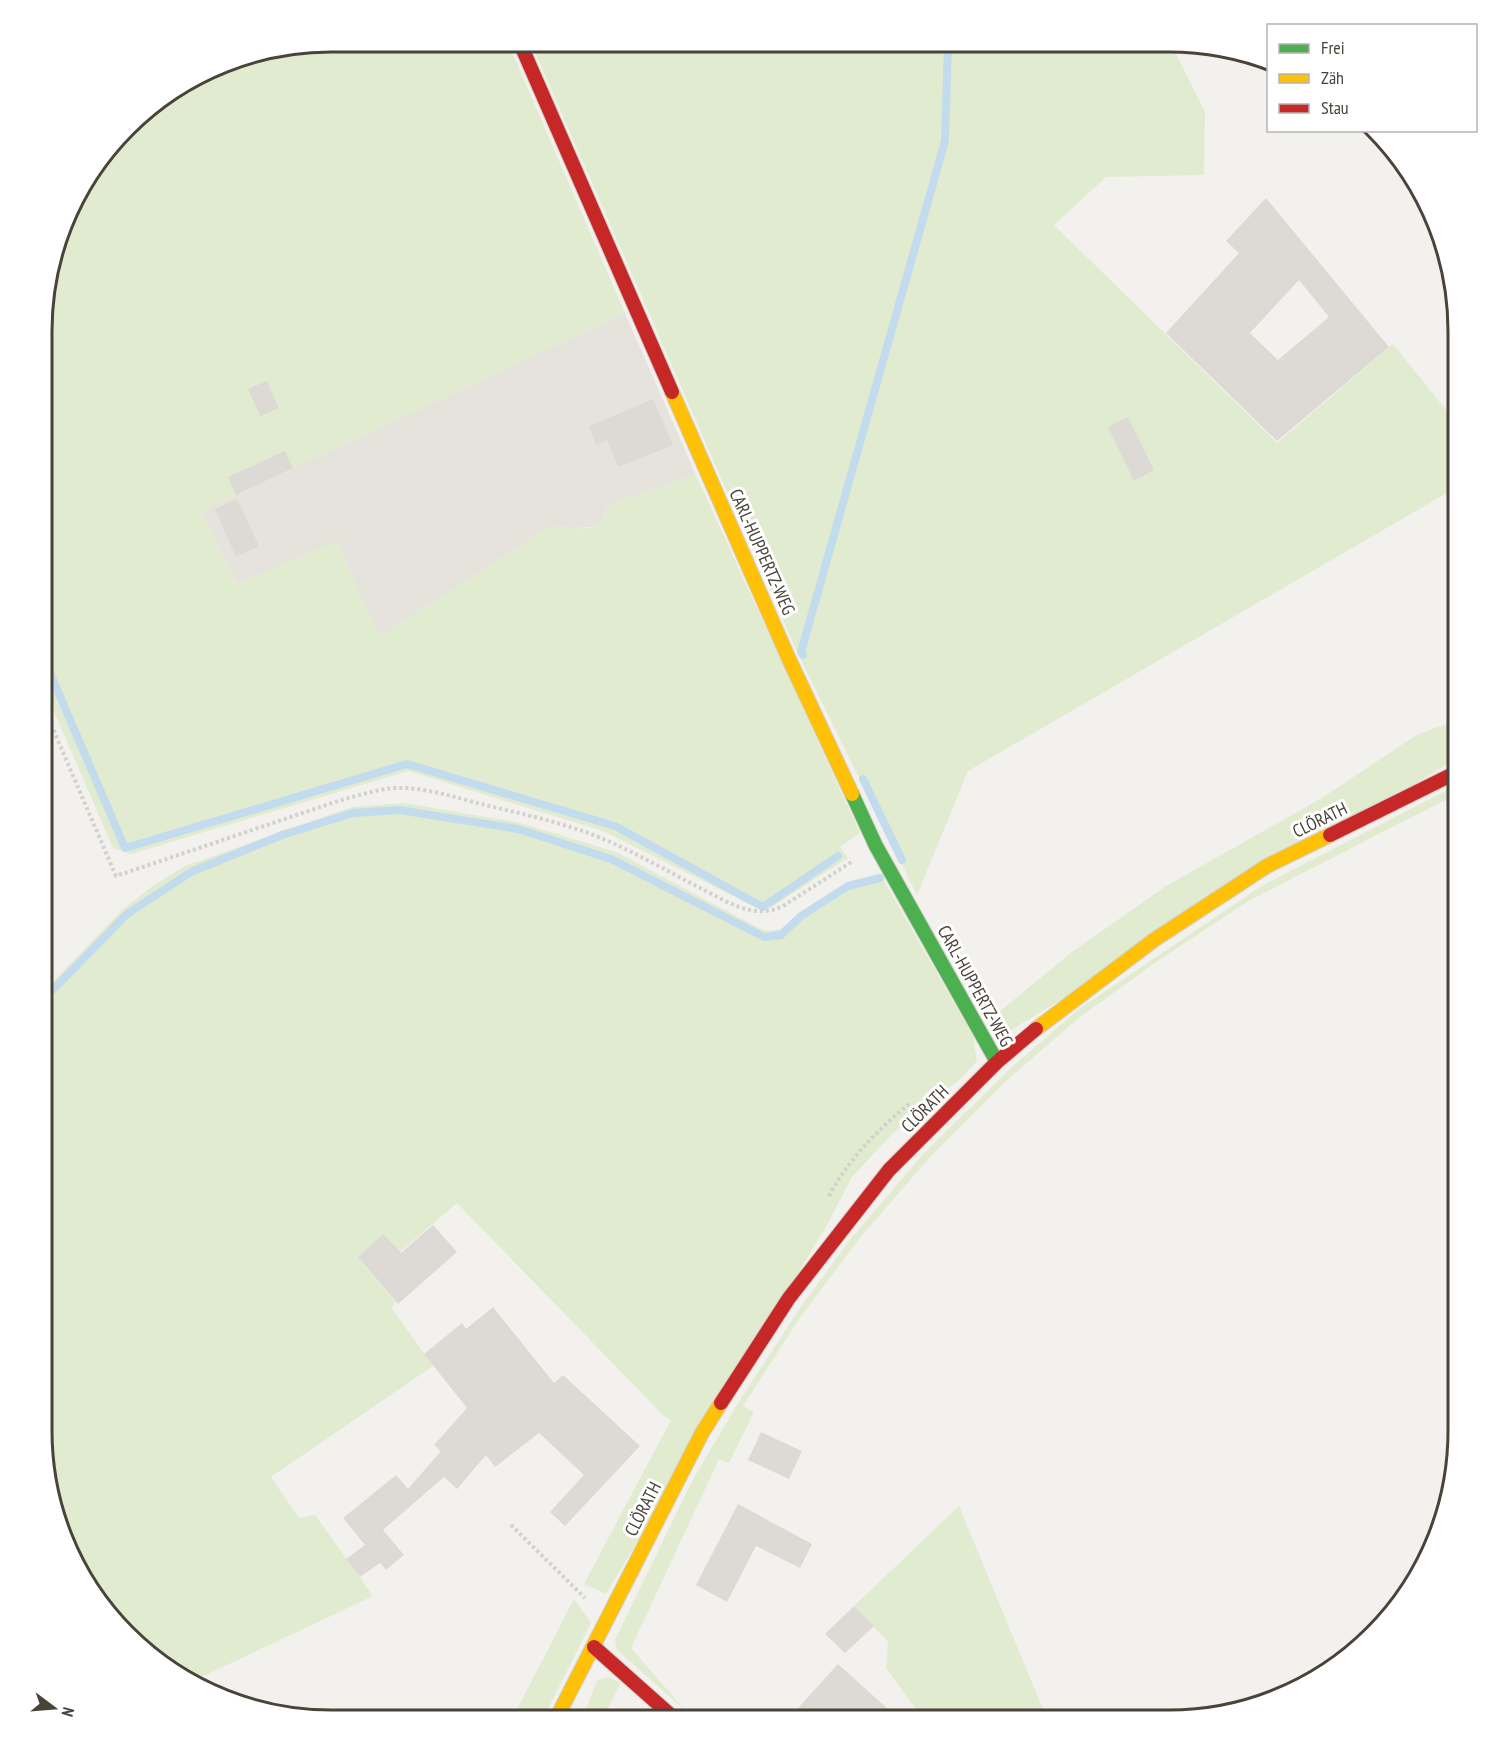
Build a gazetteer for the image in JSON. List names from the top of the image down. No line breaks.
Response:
{"streets":{"main road":["CARL-HUPPERTZ-WEG","CLÖRATH"]},"crossings":[["CARL-HUPPERTZ-WEG","CLÖRATH"]],"legend":["Frei","Zäh","Stau"],"north":"right"}
